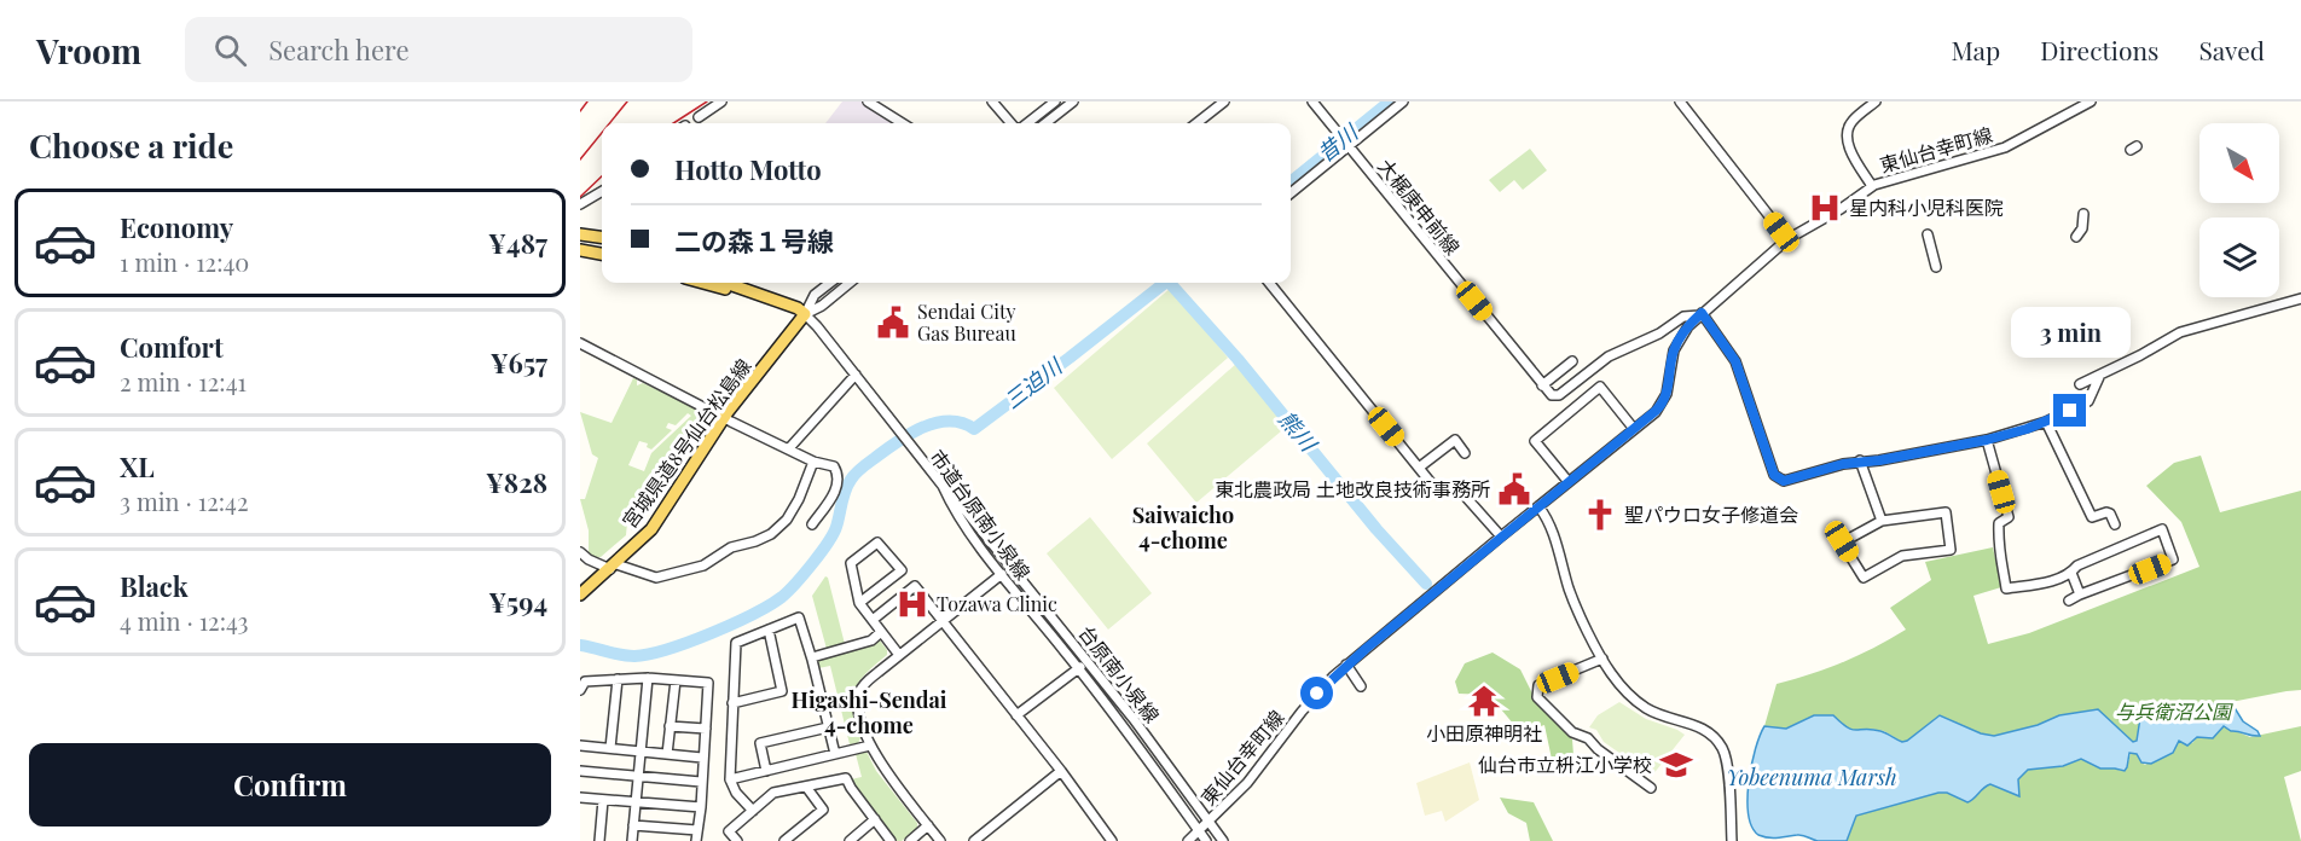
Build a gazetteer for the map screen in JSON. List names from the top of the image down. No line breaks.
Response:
{"streets":{"main road":["宮城県道8号仙台松島線"],"street":["東仙台幸町線","大梶庚申前線","市道台原南小泉線","台原南小泉線"]},"crossings":[["東仙台幸町線","市道台原南小泉線"],["東仙台幸町線","台原南小泉線"],["宮城県道8号仙台松島線","市道台原南小泉線"],["市道台原南小泉線","台原南小泉線"]],"districts":["Saiwaicho 4-chome","Higashi-Sendai 4-chome"],"water":["昔川","三迫川","熊川","Yobeenuma Marsh"],"parks":["与兵衛沼公園"],"places":{"hospital":["星内科小児科医院","Tozawa Clinic"],"public building":["Sendai City Gas Bureau","東北農政局 土地改良技術事務所"],"church":["聖パウロ女子修道会"],"temple":["小田原神明社"],"school or university":["仙台市立枡江小学校"]},"north":"bottom right","page":{"header":"Vroom","search":"Search here","nav":["Map","Directions","Saved"],"heading":"Choose a ride","banner":["Hotto Motto","二の森１号線"],"list":[{"name":"Economy","note":"1 min · 12:40","value":"¥487"},{"name":"Comfort","note":"2 min · 12:41","value":"¥657"},{"name":"XL","note":"3 min · 12:42","value":"¥828"},{"name":"Black","note":"4 min · 12:43","value":"¥594"}],"bubble":"3 min","buttons":"Confirm"}}
